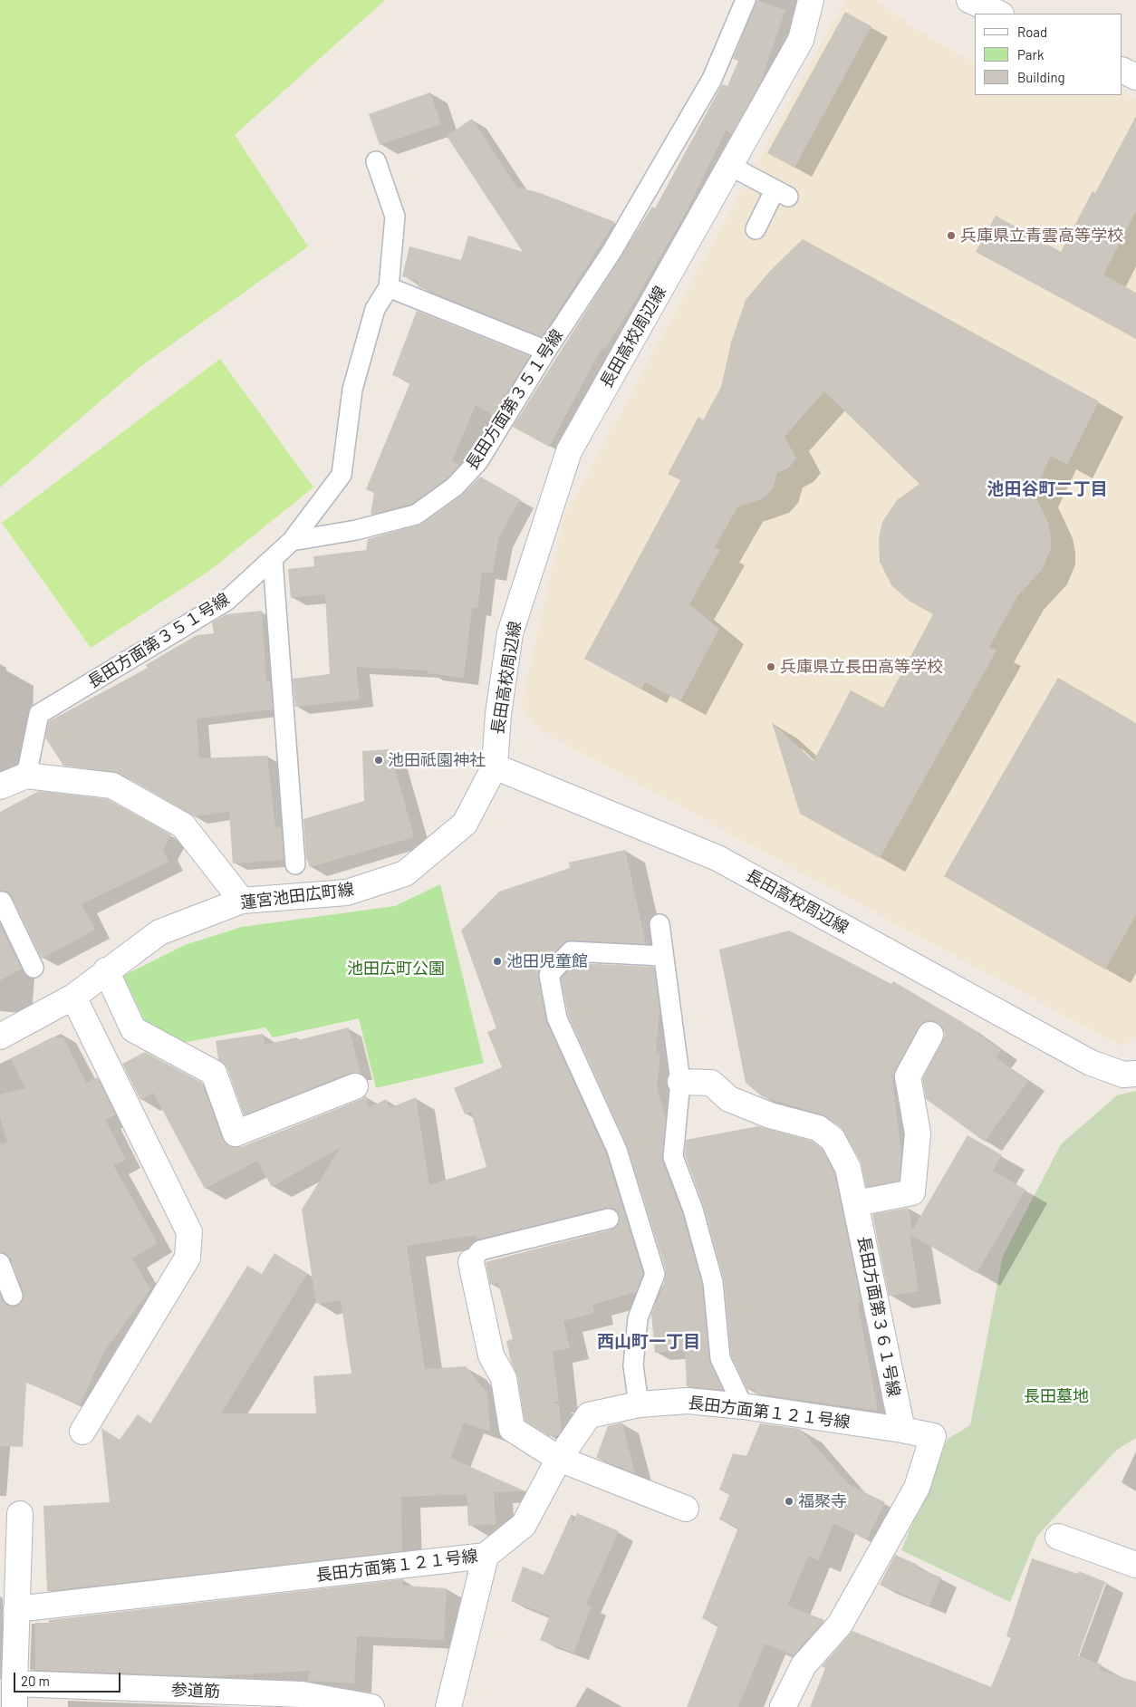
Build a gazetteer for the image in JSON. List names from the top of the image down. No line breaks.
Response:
{"streets":{"street":["長田高校周辺線","蓮宮池田広町線","長田方面第３６１号線","長田方面第１２１号線","参道筋"],"lane":["長田方面第３５１号線"]},"crossings":[["長田高校周辺線","蓮宮池田広町線"],["長田方面第３６１号線","長田方面第１２１号線"]],"districts":["池田谷町二丁目","西山町一丁目"],"parks":["池田広町公園","長田墓地"],"places":["兵庫県立青雲高等学校","兵庫県立長田高等学校","池田祇園神社","池田児童館","福聚寺"],"legend":["Road","Park","Building"],"scale_bar":"20 m"}
